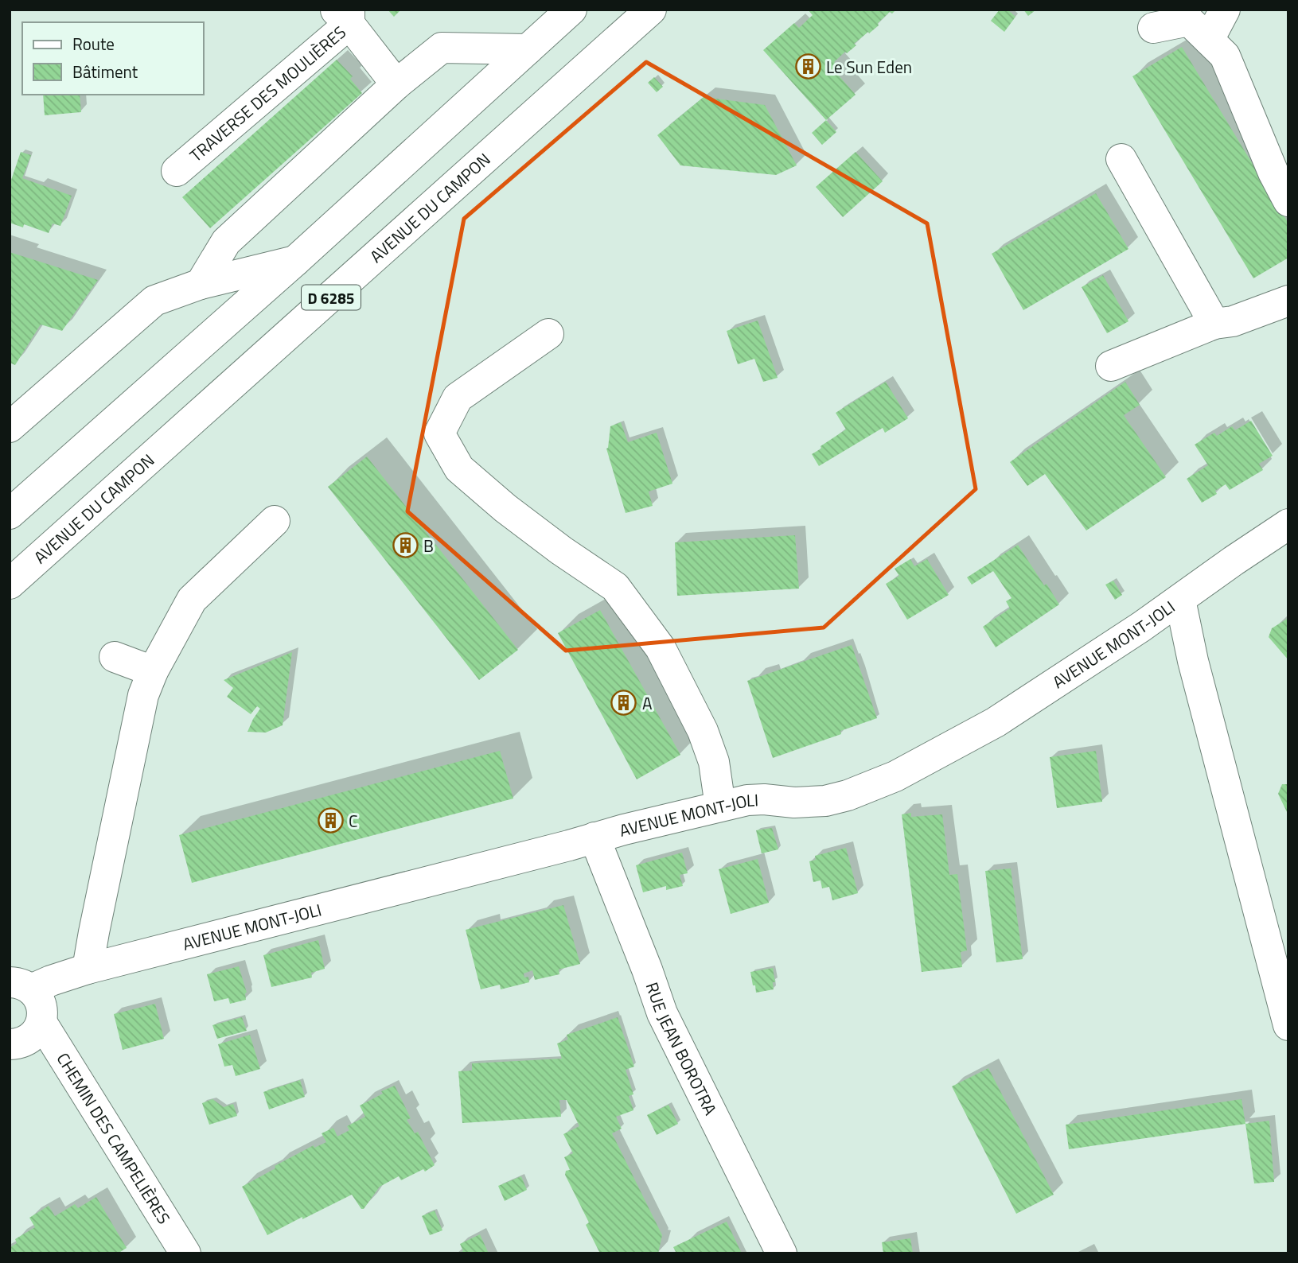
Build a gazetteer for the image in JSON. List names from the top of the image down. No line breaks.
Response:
{"streets":{"street":["TRAVERSE DES MOULIÈRES","AVENUE DU CAMPON","D 6285","AVENUE MONT-JOLI","RUE JEAN BOROTRA","CHEMIN DES CAMPELIÈRES"]},"crossings":[["AVENUE MONT-JOLI","RUE JEAN BOROTRA"]],"places":{"building":["Le Sun Eden","B","A","C"]},"legend":["Route","Bâtiment"]}
